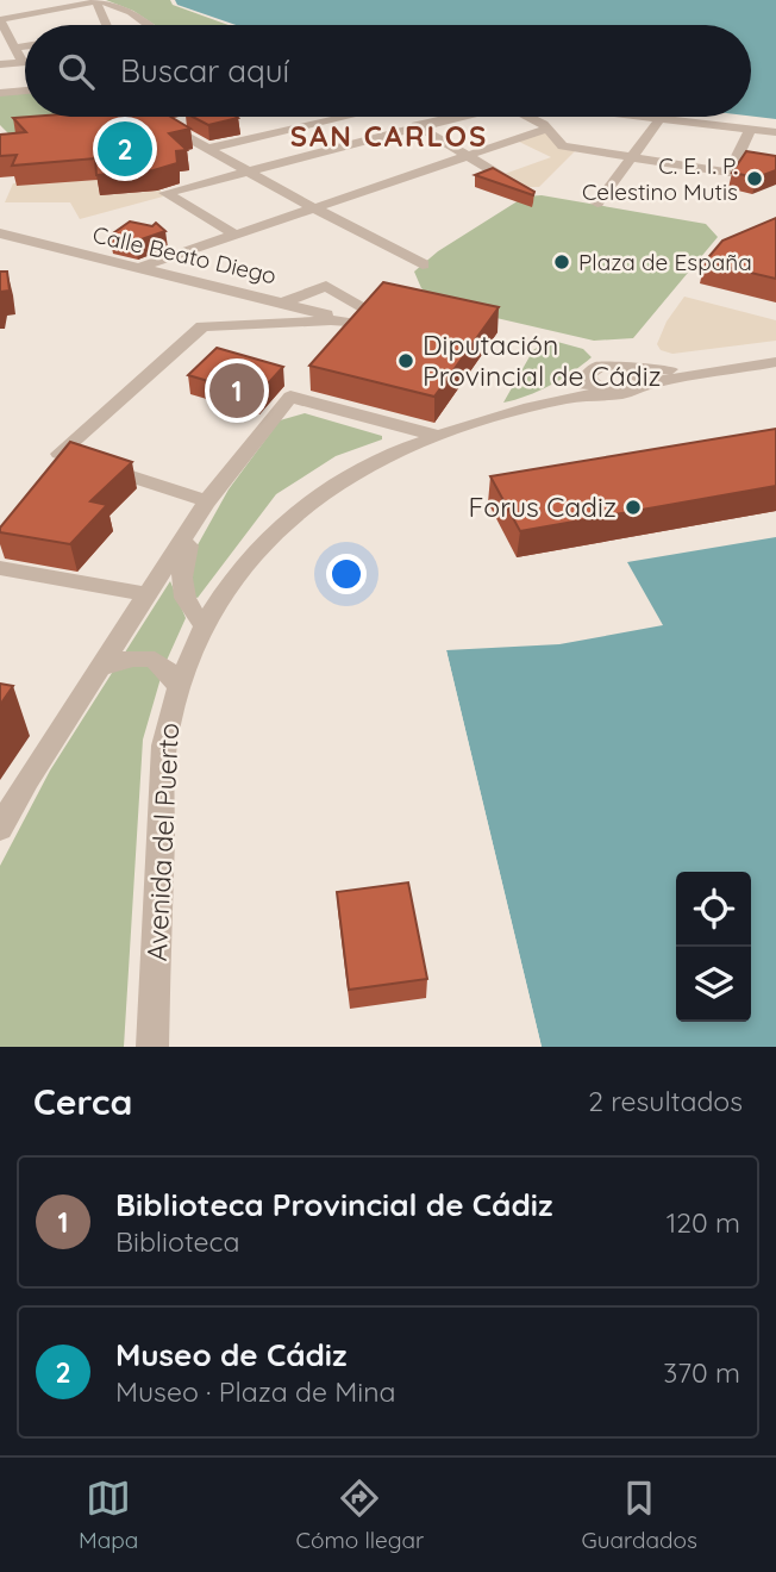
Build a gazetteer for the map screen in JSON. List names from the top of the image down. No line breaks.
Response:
{"streets":{"street":["Calle Beato Diego","Avenida del Puerto"]},"districts":["SAN CARLOS"],"places":["C. E. I. P. Celestino Mutis","Plaza de España","Diputación Provincial de Cádiz","Forus Cadiz"],"page":{"search":"Buscar aquí","pins":["2","1"],"heading":["Cerca","2 resultados"],"list":[{"mark":"1","name":"Biblioteca Provincial de Cádiz","note":"Biblioteca","value":"120 m"},{"mark":"2","name":"Museo de Cádiz","note":"Museo · Plaza de Mina","value":"370 m"}],"nav":["Mapa","Cómo llegar","Guardados"]}}
